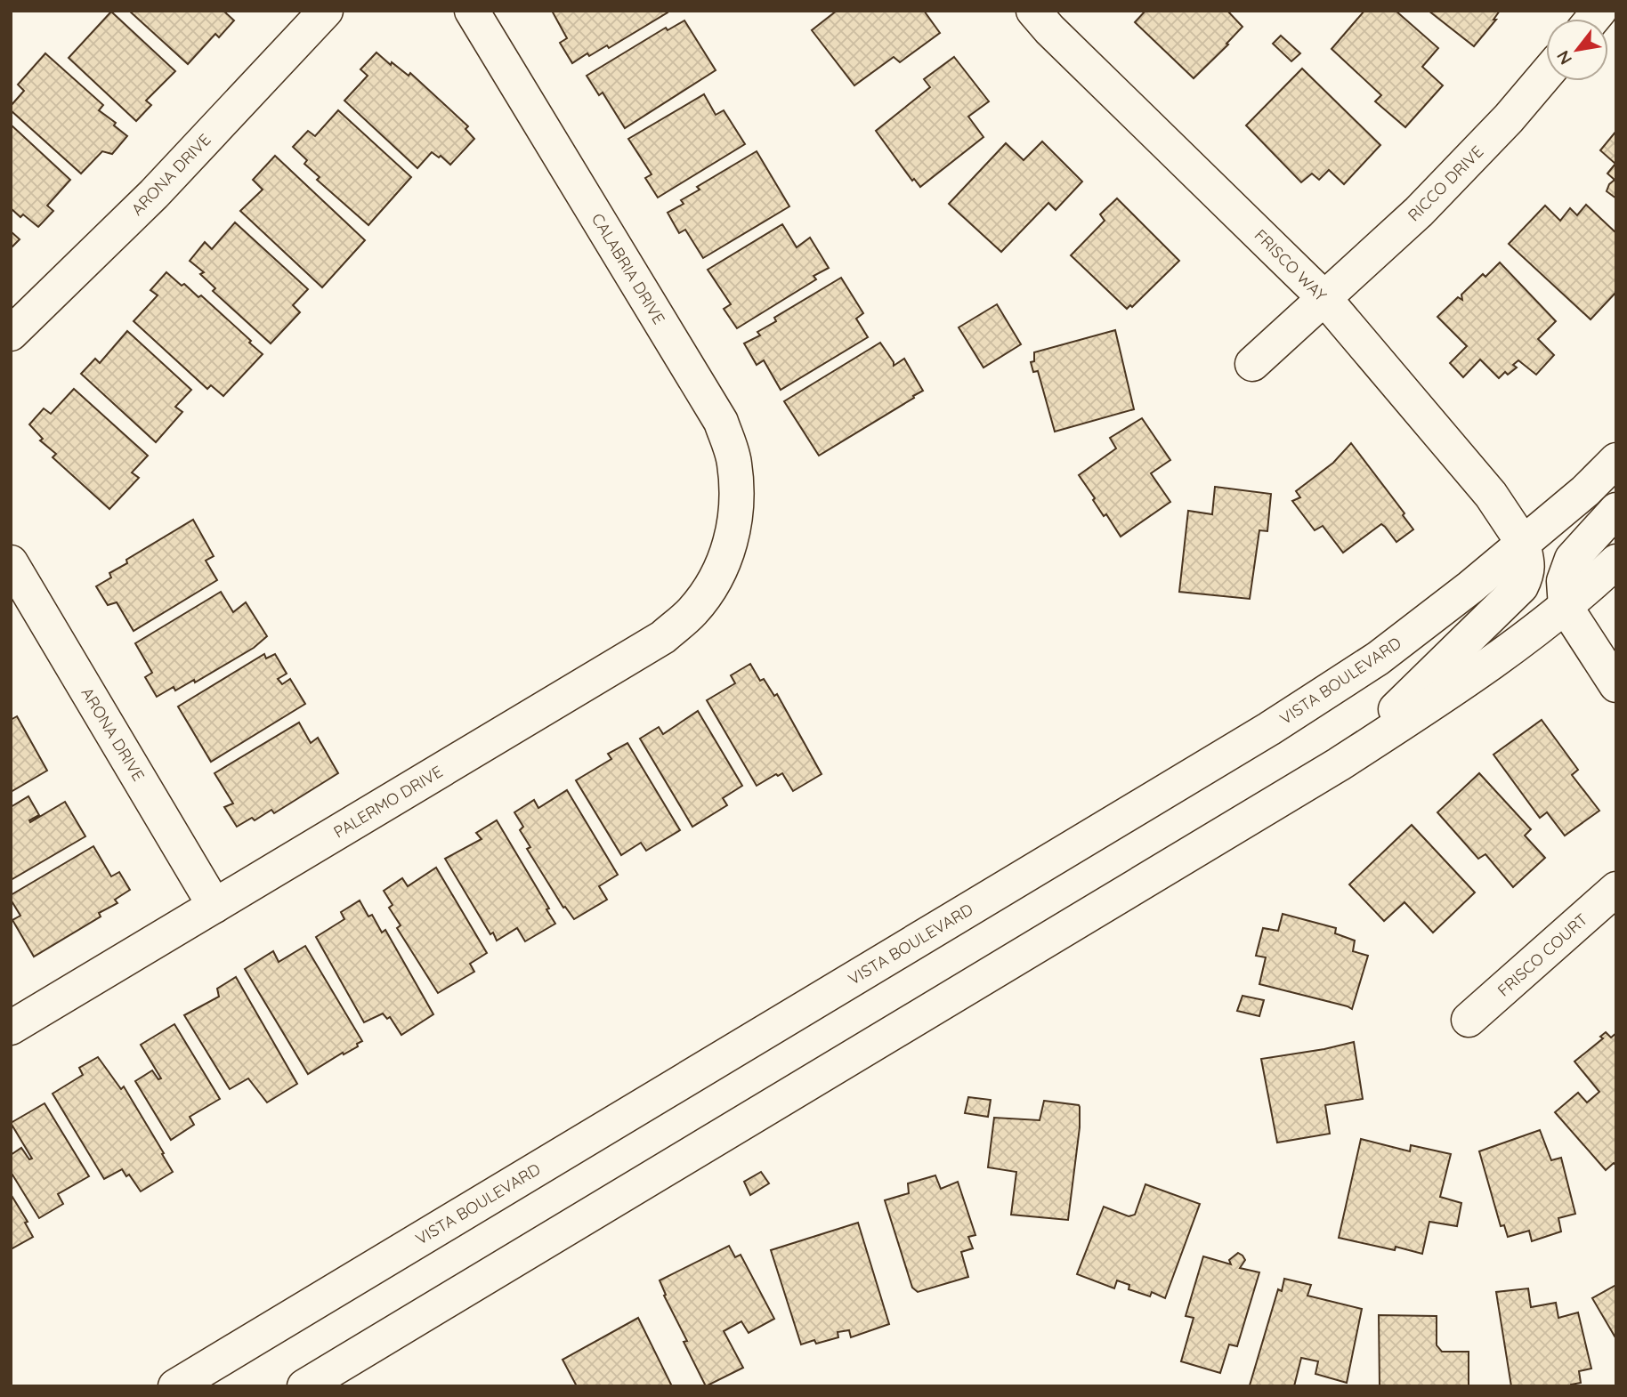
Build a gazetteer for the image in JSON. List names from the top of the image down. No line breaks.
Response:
{"streets":{"street":["ARONA DRIVE","RICCO DRIVE","FRISCO WAY","CALABRIA DRIVE","VISTA BOULEVARD","PALERMO DRIVE","FRISCO COURT"]},"crossings":[["ARONA DRIVE","PALERMO DRIVE"],["RICCO DRIVE","FRISCO WAY"],["FRISCO WAY","VISTA BOULEVARD"],["CALABRIA DRIVE","PALERMO DRIVE"]],"north":"bottom left"}
